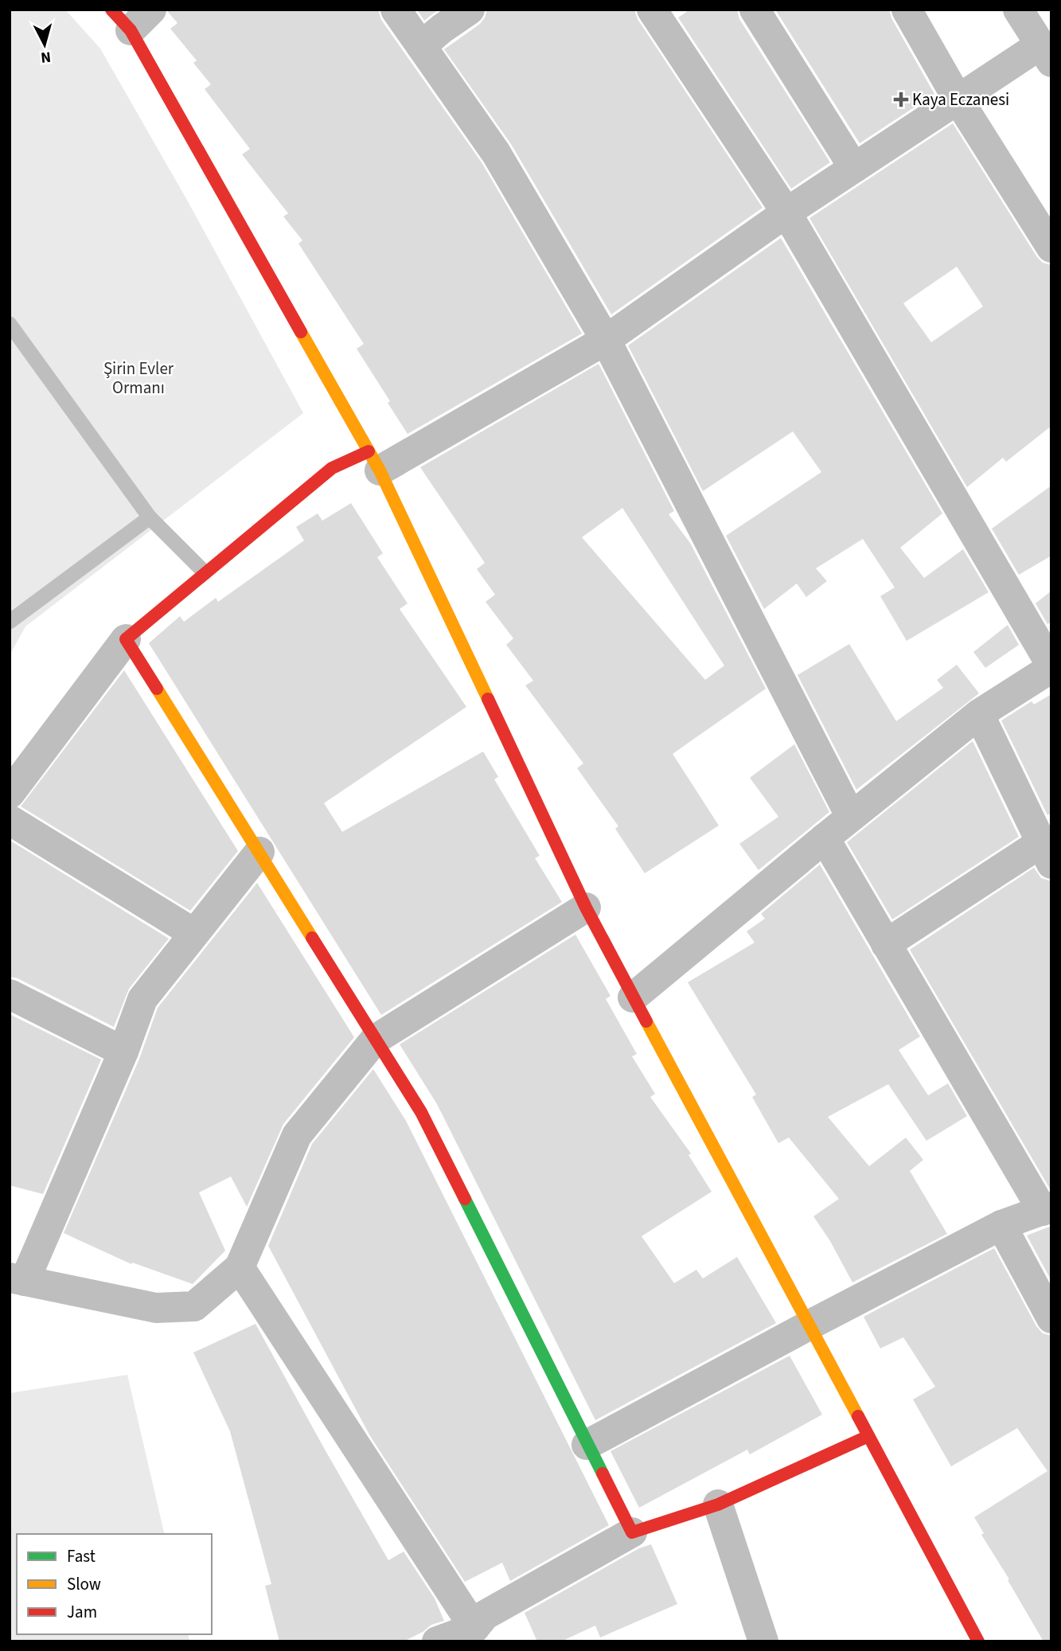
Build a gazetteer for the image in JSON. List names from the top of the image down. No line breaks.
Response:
{"parks":["Şirin Evler Ormanı"],"places":{"health":["Kaya Eczanesi"]},"legend":["Fast","Slow","Jam"],"north":"bottom"}
